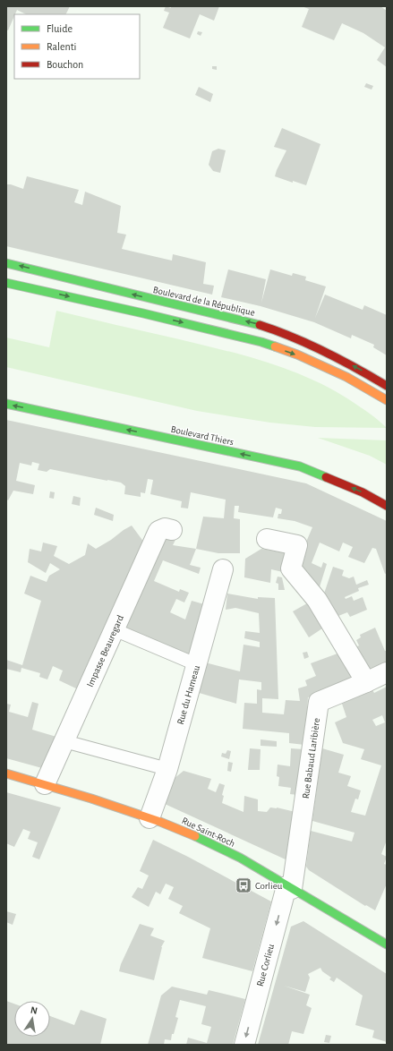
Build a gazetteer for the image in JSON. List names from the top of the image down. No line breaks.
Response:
{"streets":{"street":["Boulevard de la République","Boulevard Thiers","Impasse Beauregard","Rue du Hameau","Rue Babaud Laribière","Rue Saint-Roch","Rue Corlieu"]},"crossings":[["Impasse Beauregard","Rue Saint-Roch"],["Rue du Hameau","Rue Saint-Roch"],["Rue Babaud Laribière","Rue Saint-Roch"],["Rue Babaud Laribière","Rue Corlieu"],["Rue Saint-Roch","Rue Corlieu"]],"one_way":["Boulevard Thiers","Rue Corlieu"],"places":{"bus stop":["Corlieu"]},"legend":["Fluide","Ralenti","Bouchon"],"north":"top"}
